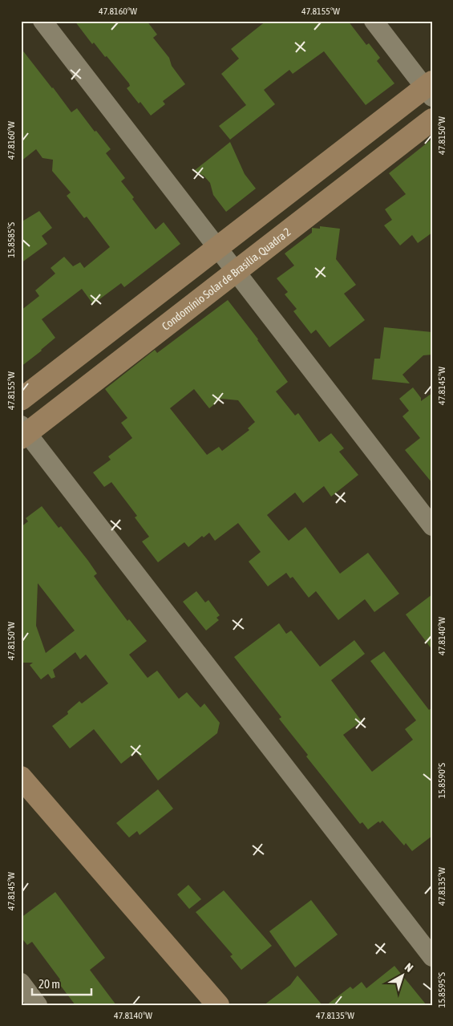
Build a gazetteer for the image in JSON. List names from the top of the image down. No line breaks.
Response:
{"streets":{"street":["Condomínio Solar de Brasilia, Quadra 2"]},"scale_bar":"20 m","north":"top right","coordinates":["47.8160°W","47.8155°W","47.8150°W","15.8585°S","47.8145°W","47.8140°W","15.8590°S","47.8135°W","15.8595°S"]}
